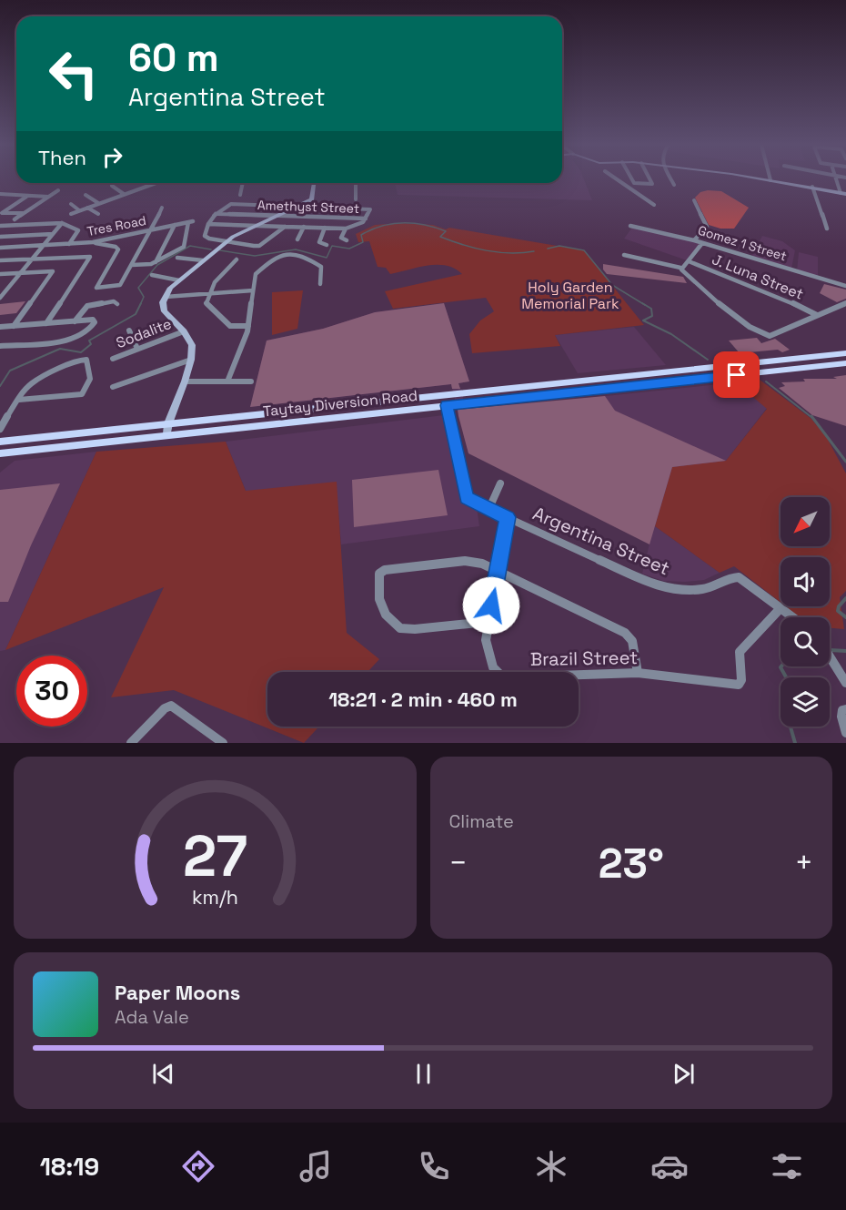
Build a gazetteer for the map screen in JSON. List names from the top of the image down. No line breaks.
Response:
{"streets":{"main road":["Taytay Diversion Road"],"street":["Amethyst Street","Tres Road","Gomez 1 Street","J. Luna Street","Sodalite","Argentina Street","Brazil Street"]},"crossings":[["Taytay Diversion Road","Argentina Street"],["Argentina Street","Brazil Street"]],"parks":["Holy Garden Memorial Park"],"north":"bottom left","page":{"turn":["60 m","Argentina Street"],"then":"Then","limit":"30","trip":"18:21 · 2 min · 460 m","tile":"Climate","heat":["−","23°","+"],"song":["Paper Moons","Ada Vale"],"tabs":"18:19","gauge":["27","km/h"]}}
